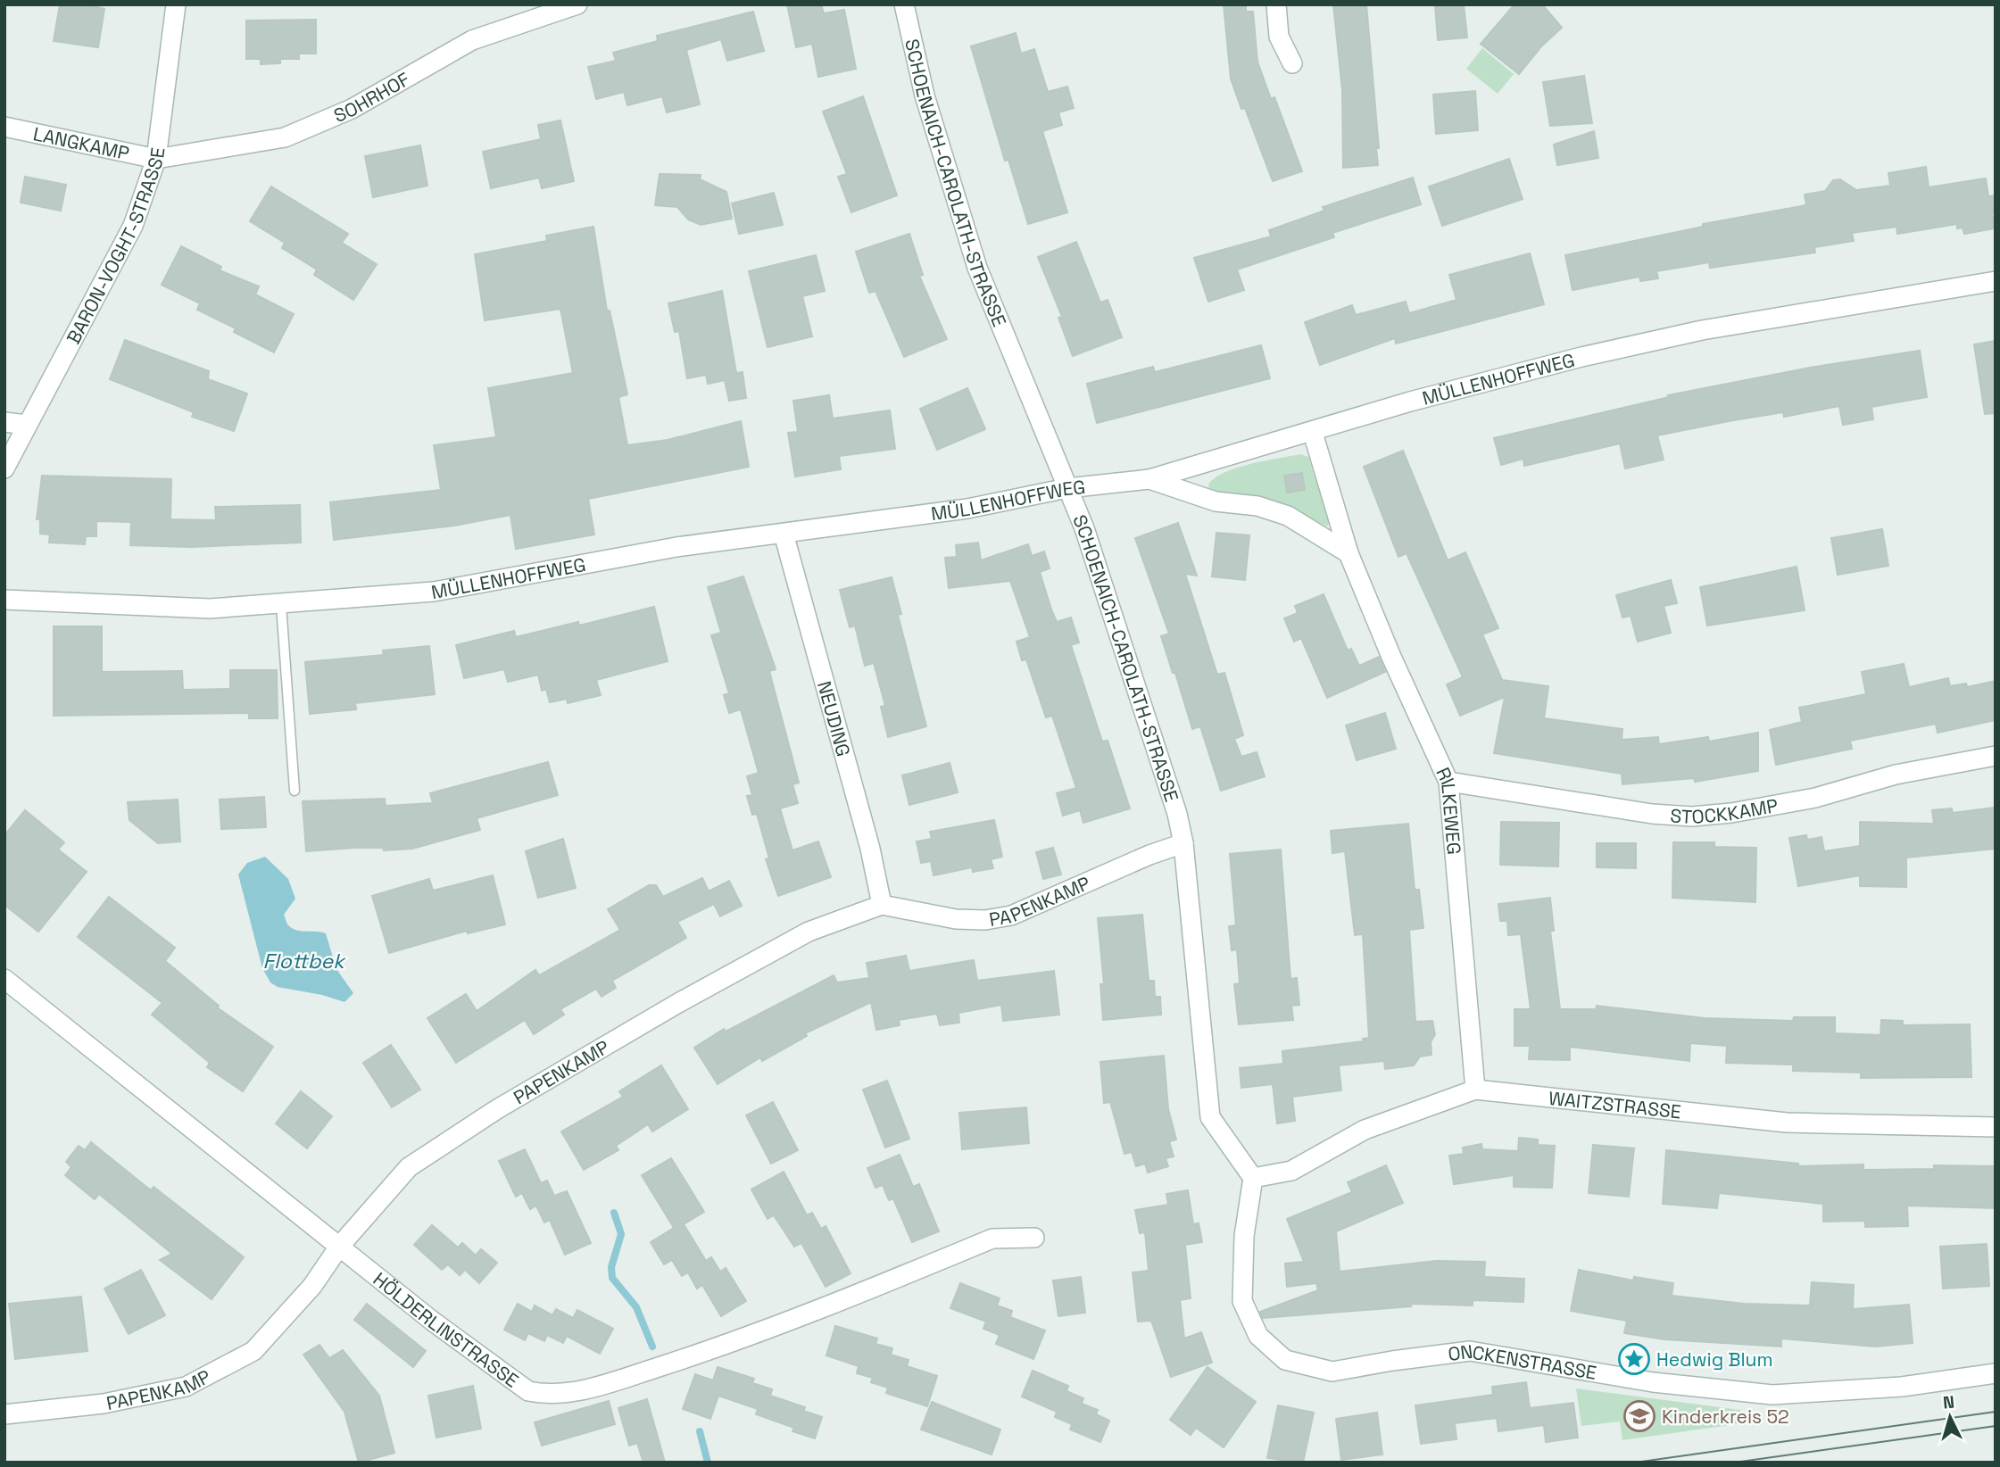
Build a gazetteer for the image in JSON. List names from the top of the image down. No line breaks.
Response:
{"streets":{"street":["SOHRHOF","LANGKAMP","SCHOENAICH-CAROLATH-STRASSE","BARON-VOGHT-STRASSE","MÜLLENHOFFWEG","NEUDING","STOCKKAMP","RILKEWEG","PAPENKAMP","WAITZSTRASSE","HÖLDERLINSTRASSE","ONCKENSTRASSE"]},"crossings":[["SOHRHOF","LANGKAMP"],["SOHRHOF","BARON-VOGHT-STRASSE"],["LANGKAMP","BARON-VOGHT-STRASSE"],["SCHOENAICH-CAROLATH-STRASSE","MÜLLENHOFFWEG"],["SCHOENAICH-CAROLATH-STRASSE","PAPENKAMP"],["SCHOENAICH-CAROLATH-STRASSE","WAITZSTRASSE"],["SCHOENAICH-CAROLATH-STRASSE","ONCKENSTRASSE"],["MÜLLENHOFFWEG","NEUDING"],["MÜLLENHOFFWEG","RILKEWEG"],["NEUDING","PAPENKAMP"],["STOCKKAMP","RILKEWEG"],["RILKEWEG","WAITZSTRASSE"],["PAPENKAMP","HÖLDERLINSTRASSE"],["WAITZSTRASSE","ONCKENSTRASSE"]],"water":["Flottbek"],"places":{"place":["Hedwig Blum"],"school or university":["Kinderkreis 52"]},"north":"top"}
